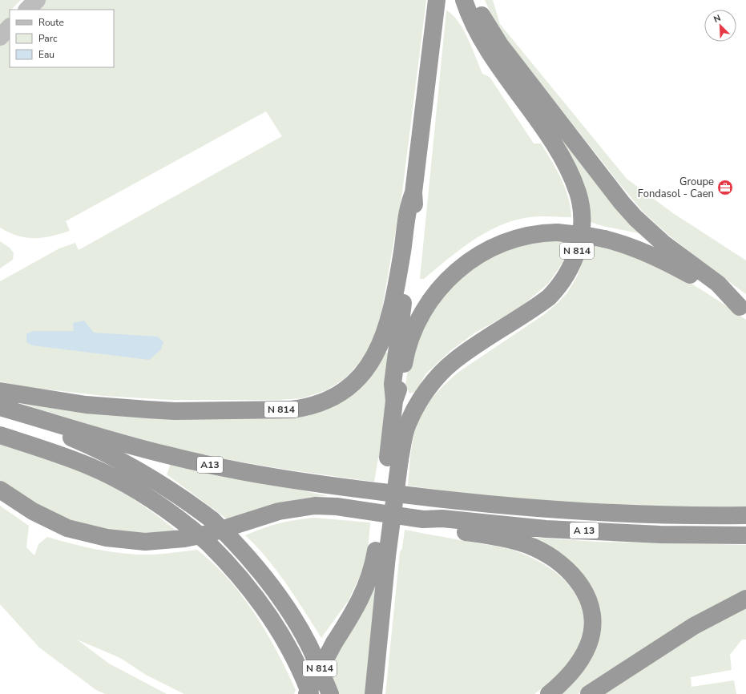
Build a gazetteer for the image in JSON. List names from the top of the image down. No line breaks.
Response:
{"streets":{"highway":["N 814","A13","A 13"]},"crossings":[["A13","A 13"]],"places":{"office":["Groupe Fondasol - Caen"]},"legend":["Route","Parc","Eau"],"north":"top left"}
